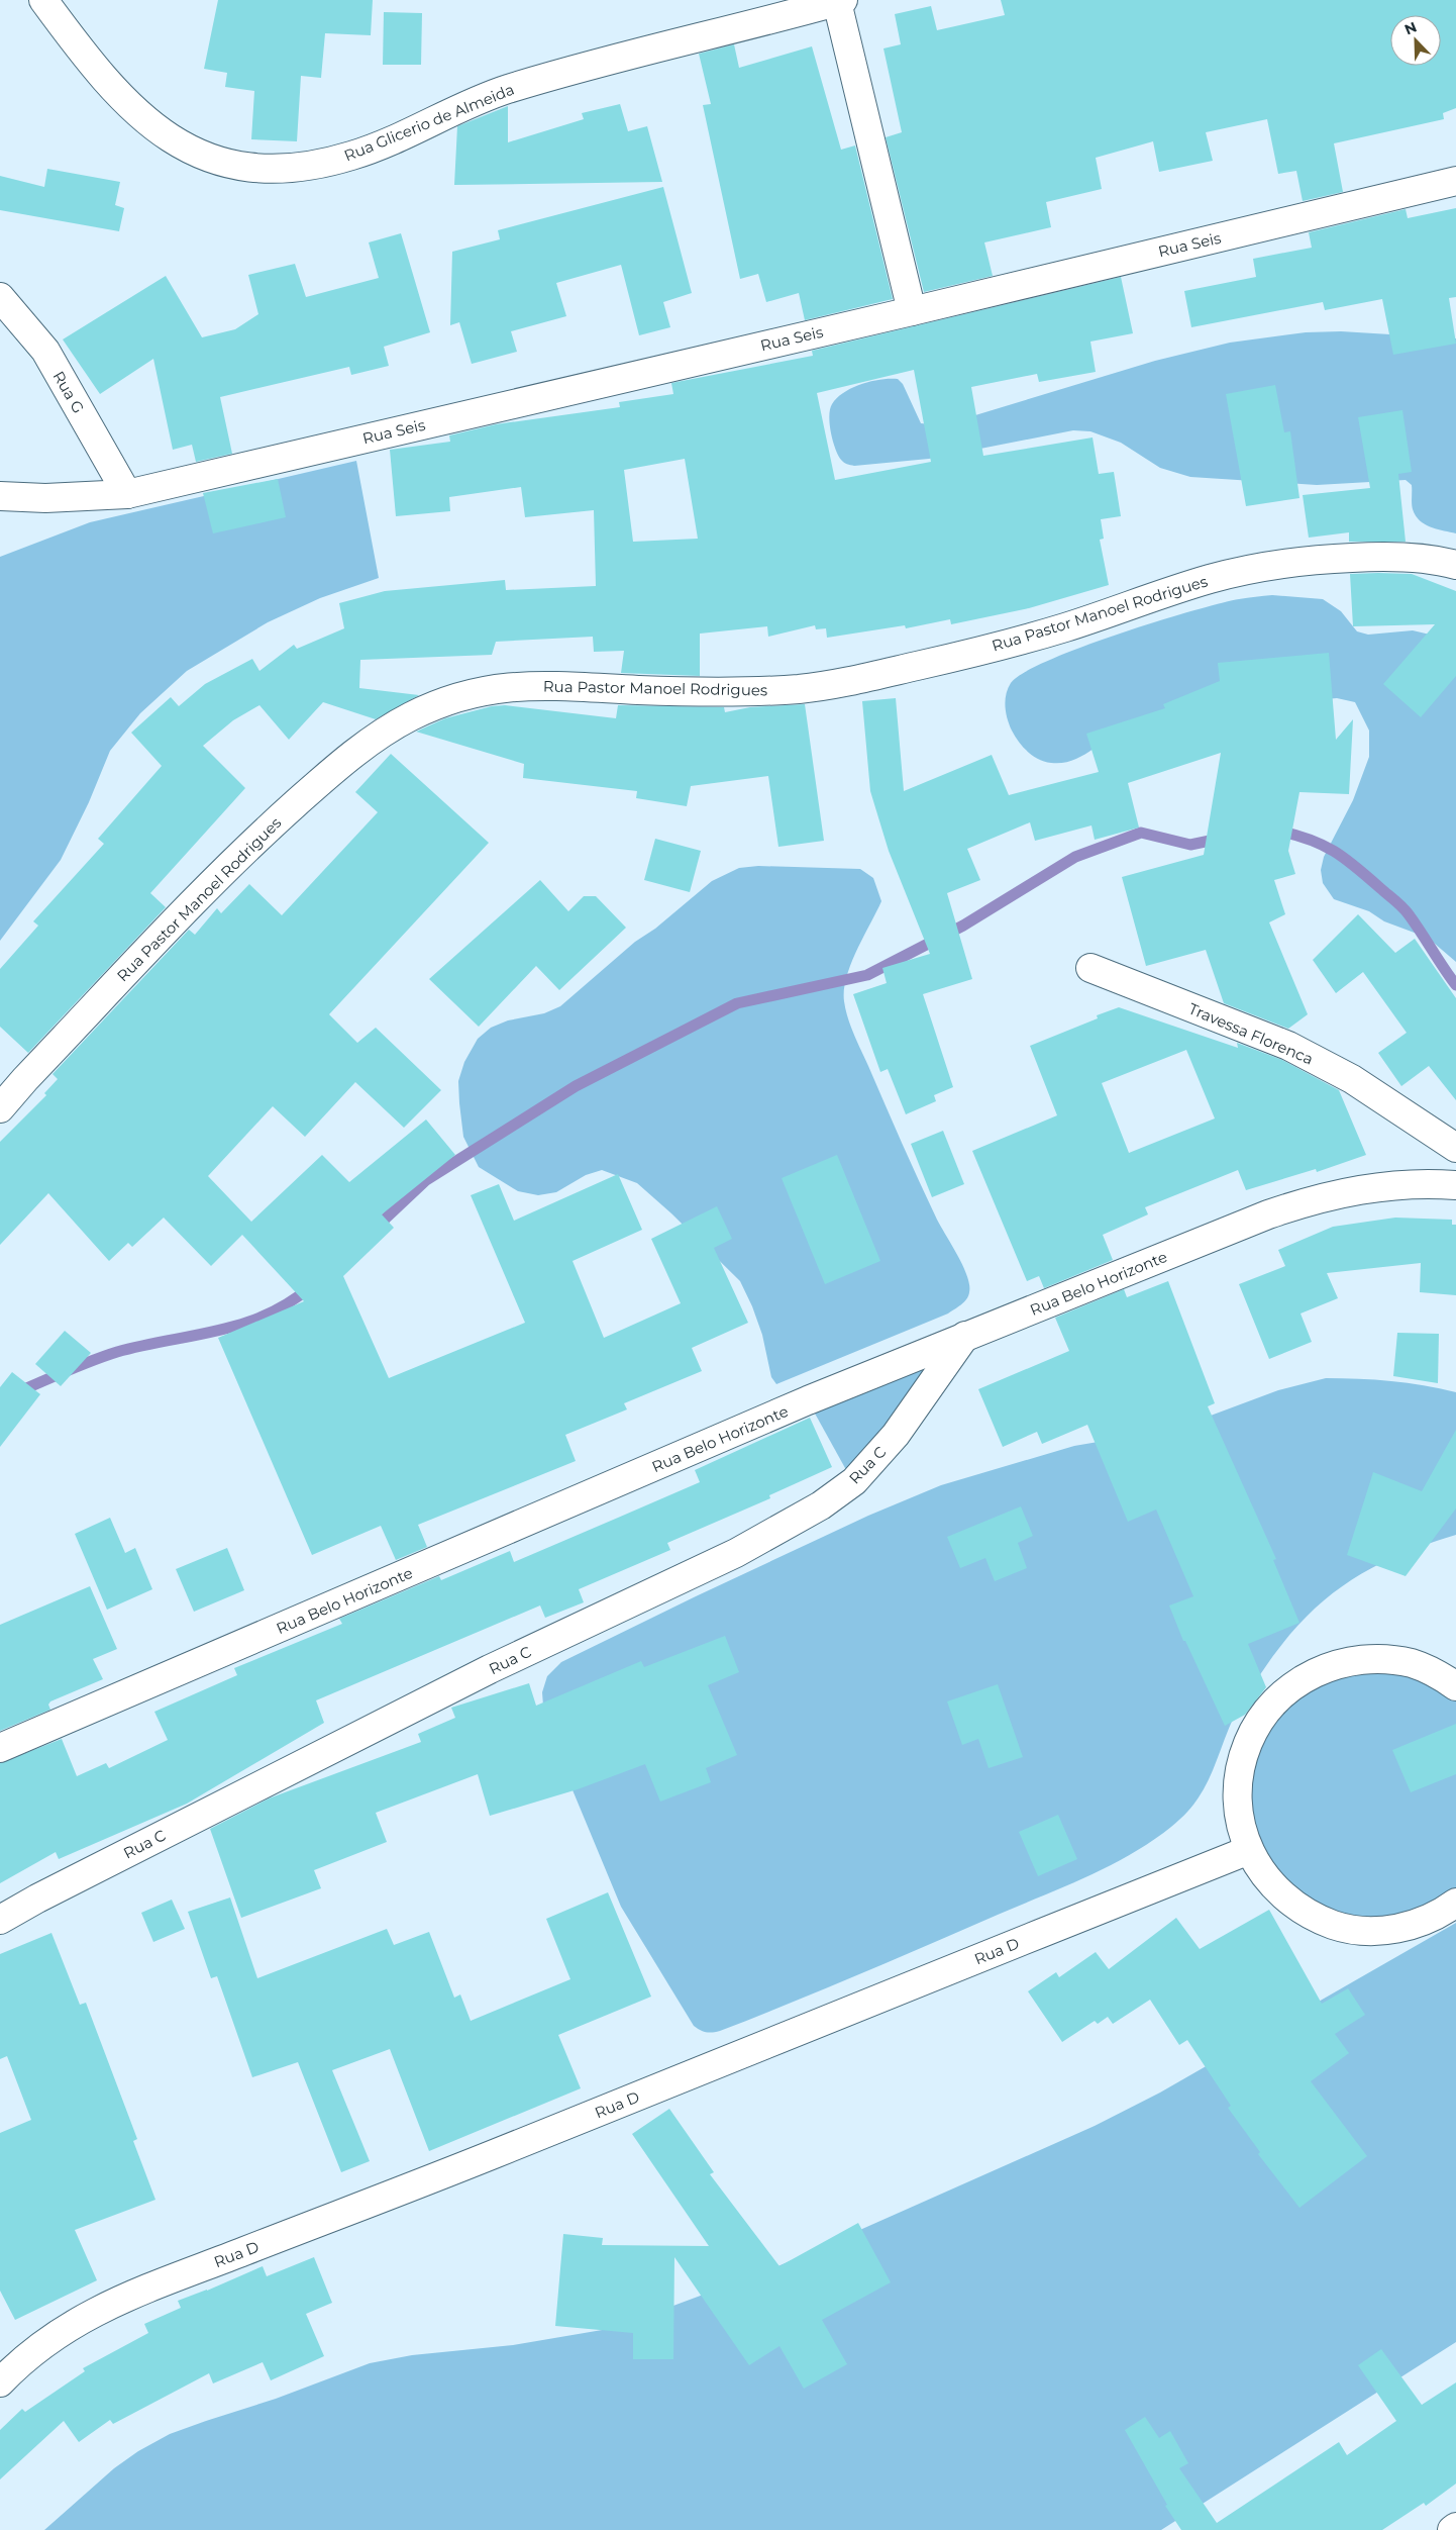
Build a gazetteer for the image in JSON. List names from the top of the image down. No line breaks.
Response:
{"streets":{"street":["Rua Glicerio de Almeida","Rua Seis","Rua G","Rua Pastor Manoel Rodrigues","Travessa Florenca","Rua Belo Horizonte","Rua C","Rua D"]},"crossings":[["Rua Seis","Rua G"],["Rua Belo Horizonte","Rua C"]],"north":"top left"}
